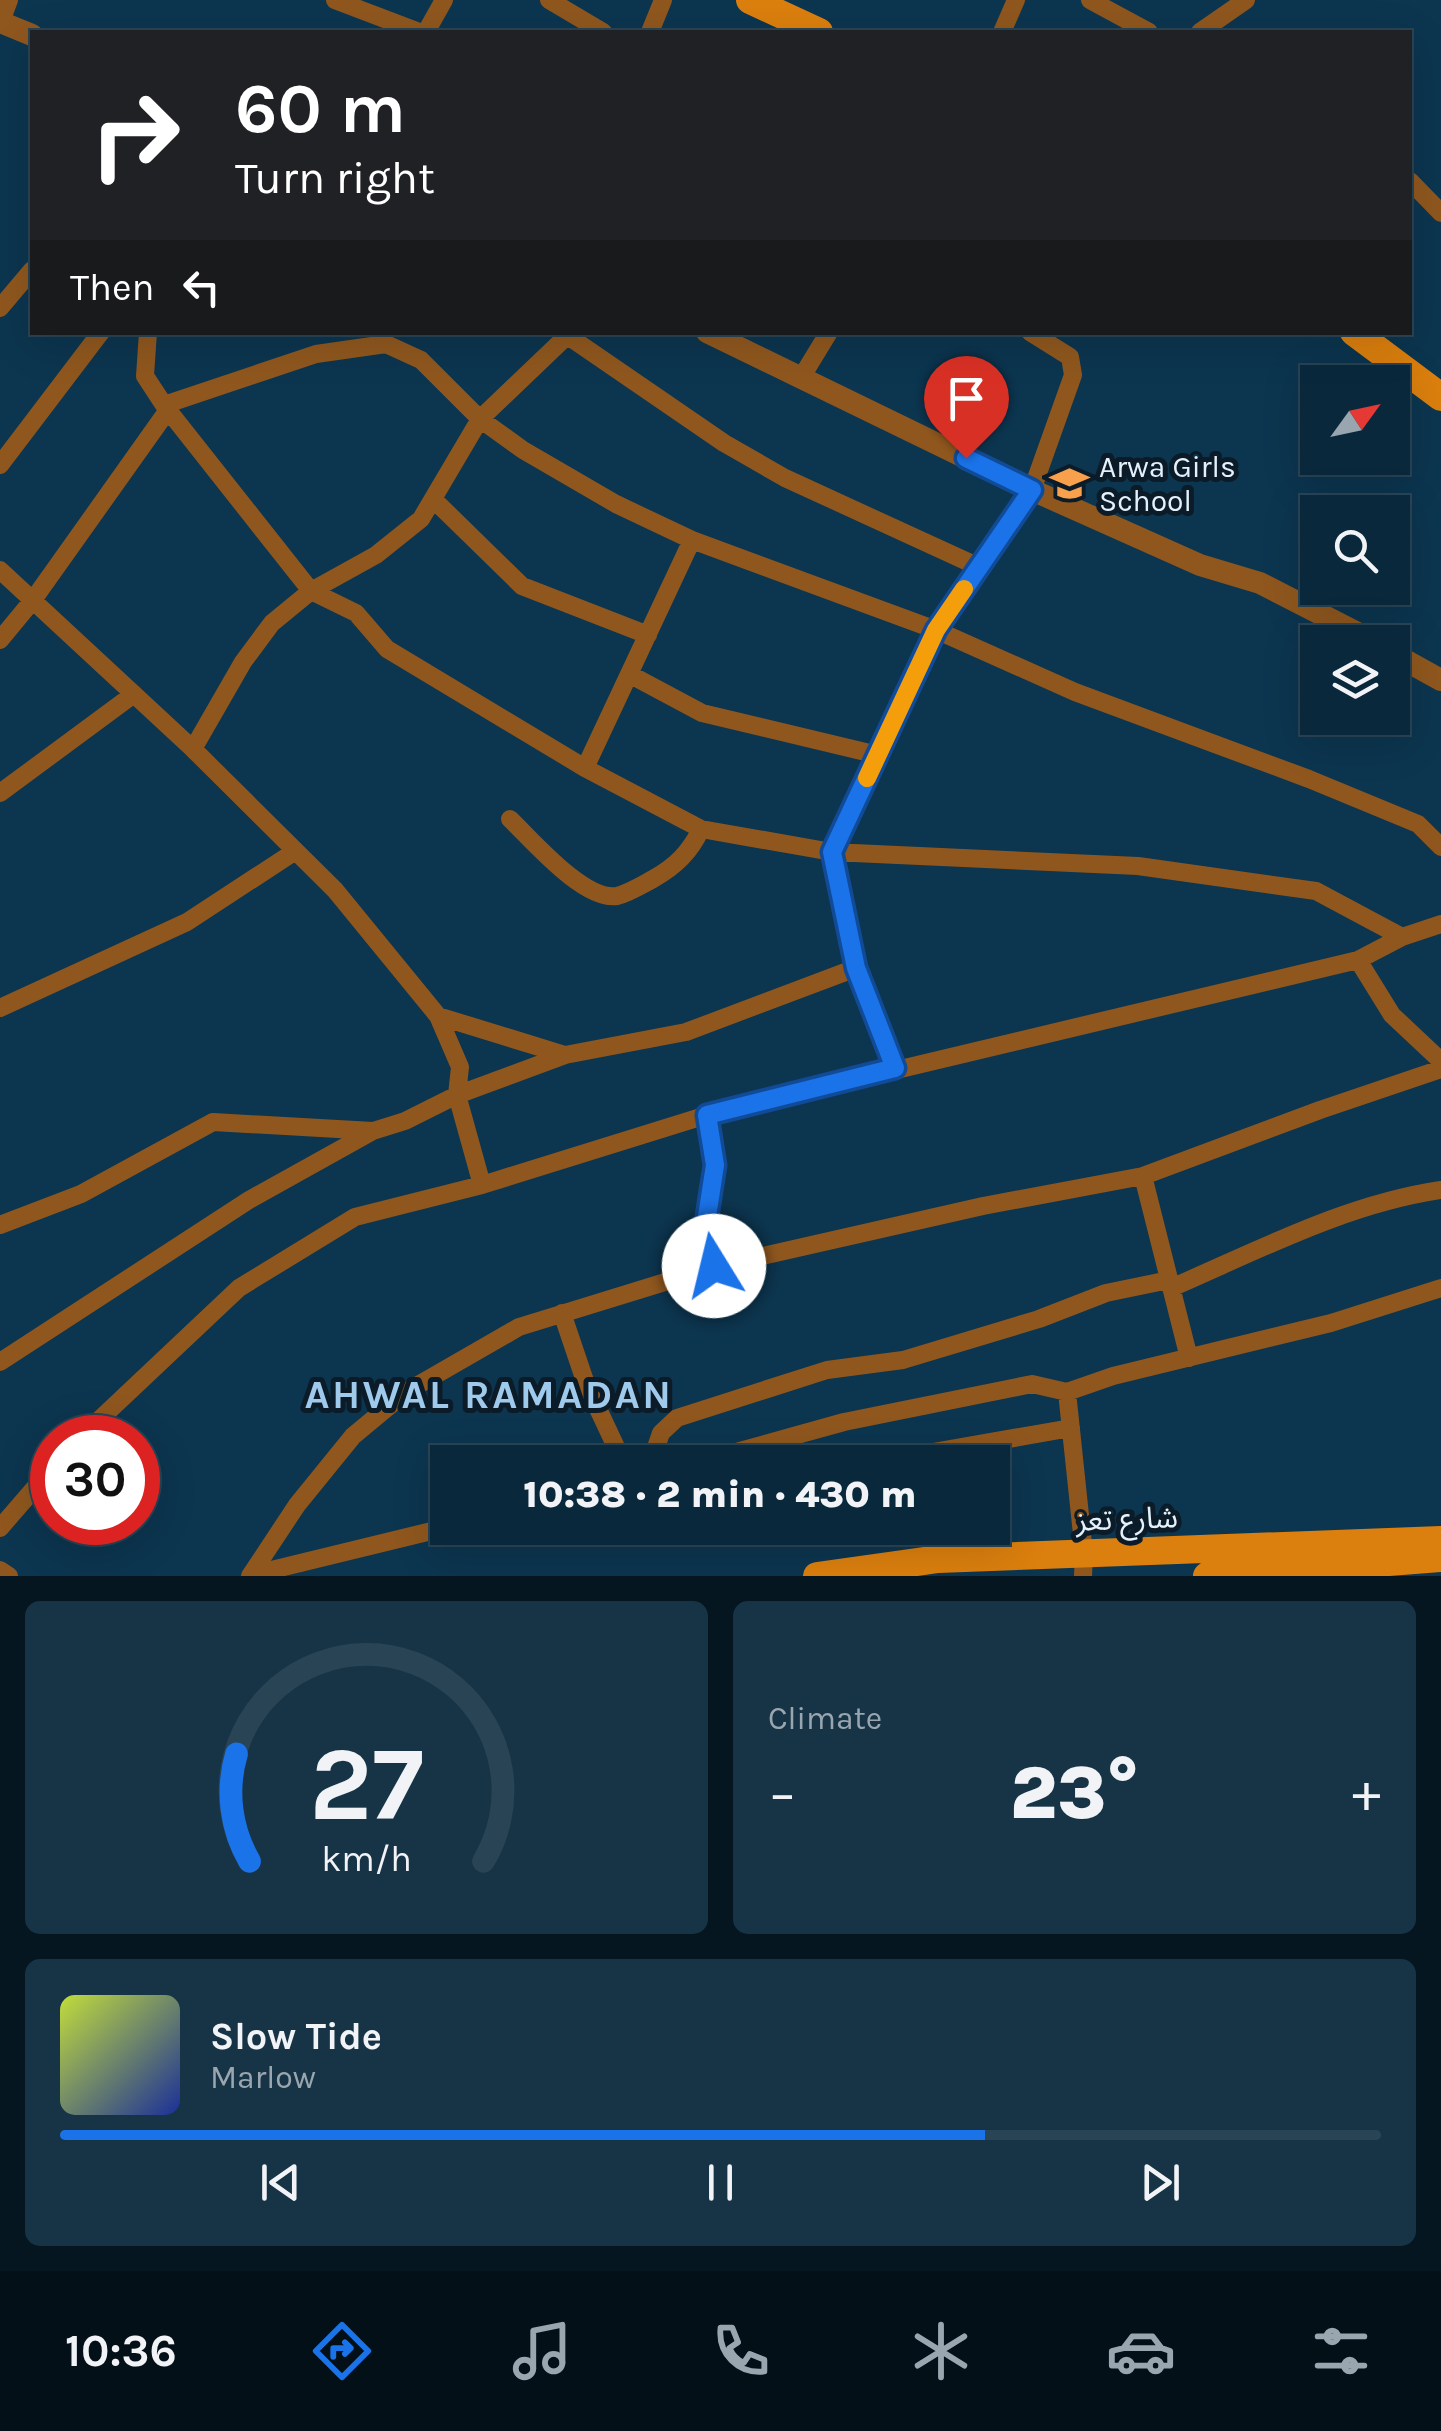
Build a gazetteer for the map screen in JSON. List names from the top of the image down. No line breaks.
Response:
{"streets":{"main road":["شارع تعز"]},"districts":["AHWAL RAMADAN"],"places":{"school or university":["Arwa Girls School"]},"north":"top right","page":{"turn":["60 m","Turn right"],"then":"Then","limit":"30","trip":"10:38 · 2 min · 430 m","tile":"Climate","heat":["−","23°","+"],"song":["Slow Tide","Marlow"],"tabs":"10:36","gauge":["27","km/h"]}}
